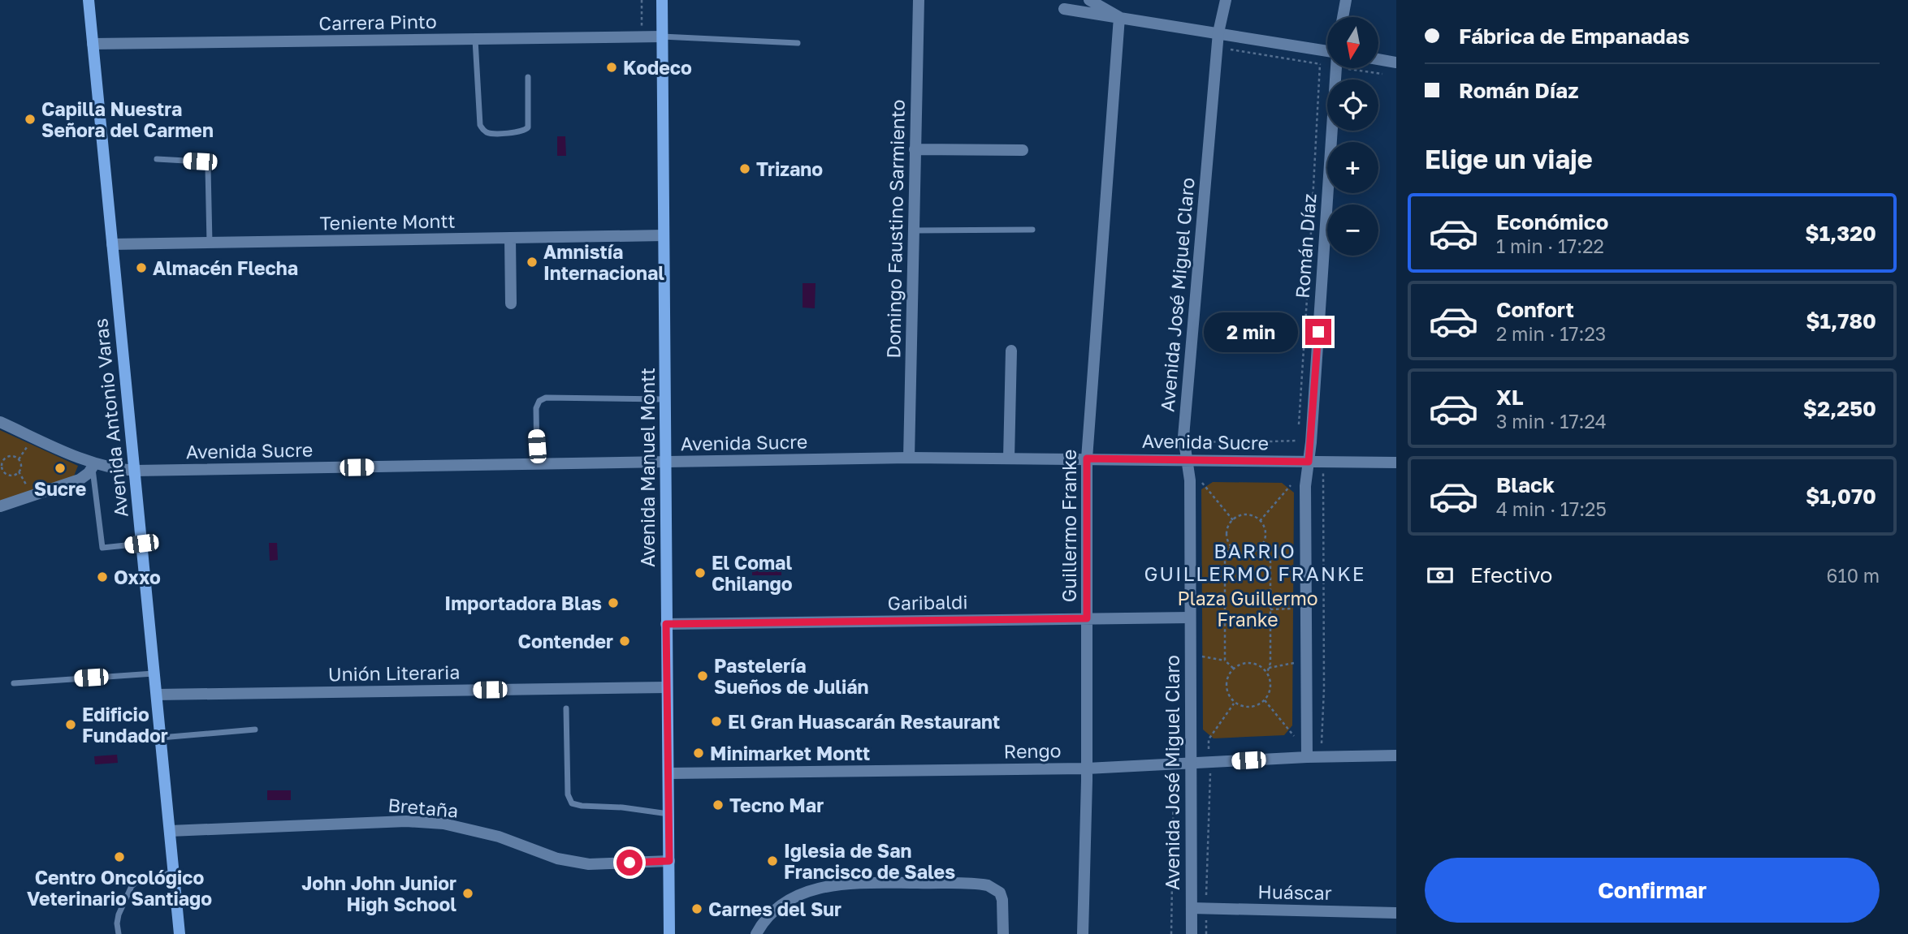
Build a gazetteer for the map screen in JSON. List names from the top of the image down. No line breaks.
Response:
{"streets":{"main road":["Avenida Antonio Varas","Avenida Manuel Montt"],"street":["Carrera Pinto","Teniente Montt","Domingo Faustino Sarmiento","Román Díaz","Avenida José Miguel Claro","Avenida Sucre","Guillermo Franke","Garibaldi","Unión Literaria","Rengo","Bretaña","Huáscar"]},"crossings":[["Carrera Pinto","Avenida Antonio Varas"],["Carrera Pinto","Avenida Manuel Montt"],["Teniente Montt","Avenida Antonio Varas"],["Teniente Montt","Avenida Manuel Montt"],["Domingo Faustino Sarmiento","Avenida Sucre"],["Román Díaz","Avenida Sucre"],["Román Díaz","Rengo"],["Avenida José Miguel Claro","Avenida Sucre"],["Avenida José Miguel Claro","Garibaldi"],["Avenida José Miguel Claro","Rengo"],["Avenida José Miguel Claro","Huáscar"],["Avenida Antonio Varas","Avenida Sucre"],["Avenida Antonio Varas","Unión Literaria"],["Avenida Antonio Varas","Bretaña"],["Avenida Sucre","Avenida Manuel Montt"],["Avenida Sucre","Guillermo Franke"],["Avenida Manuel Montt","Garibaldi"],["Avenida Manuel Montt","Unión Literaria"],["Avenida Manuel Montt","Rengo"],["Avenida Manuel Montt","Bretaña"],["Guillermo Franke","Garibaldi"],["Guillermo Franke","Rengo"]],"districts":["BARRIO GUILLERMO FRANKE"],"parks":["Plaza Guillermo Franke"],"places":["Kodeco","Capilla Nuestra Señora del Carmen","Trizano","Amnistía Internacional","Almacén Flecha","Sucre","El Comal Chilango","Oxxo","Importadora Blas","Contender","Pastelería Sueños de Julián","El Gran Huascarán Restaurant","Edificio Fundador","Minimarket Montt","Tecno Mar","Centro Oncológico Veterinario Santiago","Iglesia de San Francisco de Sales","John John Junior High School","Carnes del Sur"],"north":"bottom","page":{"banner":["Fábrica de Empanadas","Román Díaz"],"map_buttons":["+","−"],"heading":"Elige un viaje","list":[{"name":"Económico","note":"1 min · 17:22","value":"$1,320"},{"name":"Confort","note":"2 min · 17:23","value":"$1,780"},{"name":"XL","note":"3 min · 17:24","value":"$2,250"},{"name":"Black","note":"4 min · 17:25","value":"$1,070"}],"bubble":"2 min","pay":["Efectivo","610 m"],"buttons":"Confirmar"}}
